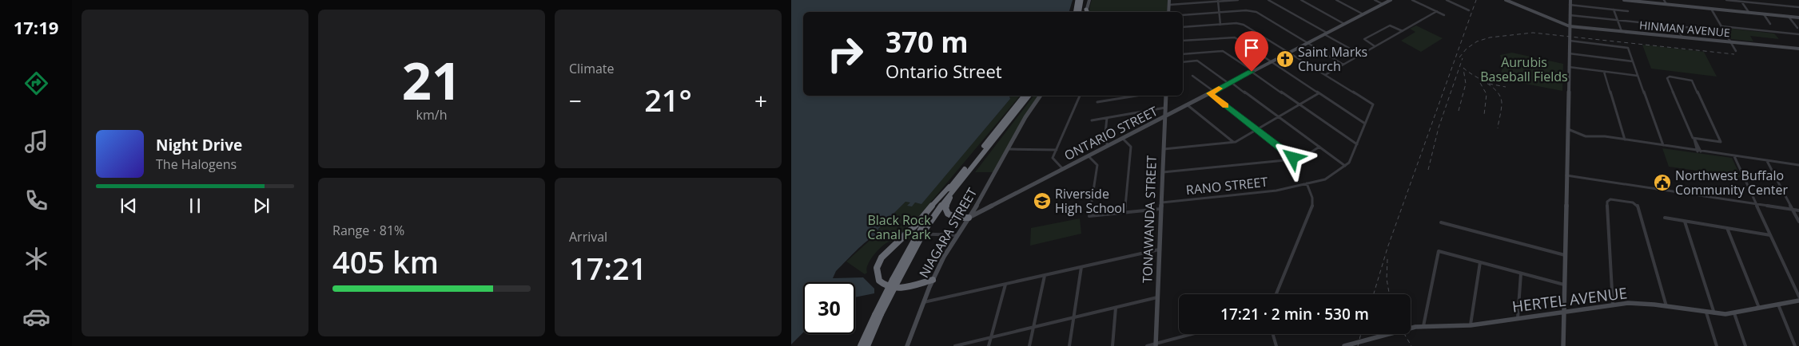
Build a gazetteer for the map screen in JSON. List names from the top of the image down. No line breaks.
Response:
{"streets":{"street":["HINMAN AVENUE","ONTARIO STREET","RANO STREET","TONAWANDA STREET","NIAGARA STREET","HERTEL AVENUE"]},"crossings":[["ONTARIO STREET","TONAWANDA STREET"],["ONTARIO STREET","NIAGARA STREET"],["RANO STREET","TONAWANDA STREET"]],"parks":["Aurubis Baseball Fields","Black Rock Canal Park"],"places":{"church":["Saint Marks Church"],"public building":["Northwest Buffalo Community Center"],"school or university":["Riverside High School"]},"page":{"tabs":"17:19","tile":[["21","km/h"],"Climate",["Range · 81%","405 km"],["Arrival","17:21"]],"turn":["370 m","Ontario Street"],"heat":["−","21°","+"],"song":["Night Drive","The Halogens"],"limit":"30","trip":"17:21 · 2 min · 530 m"}}
